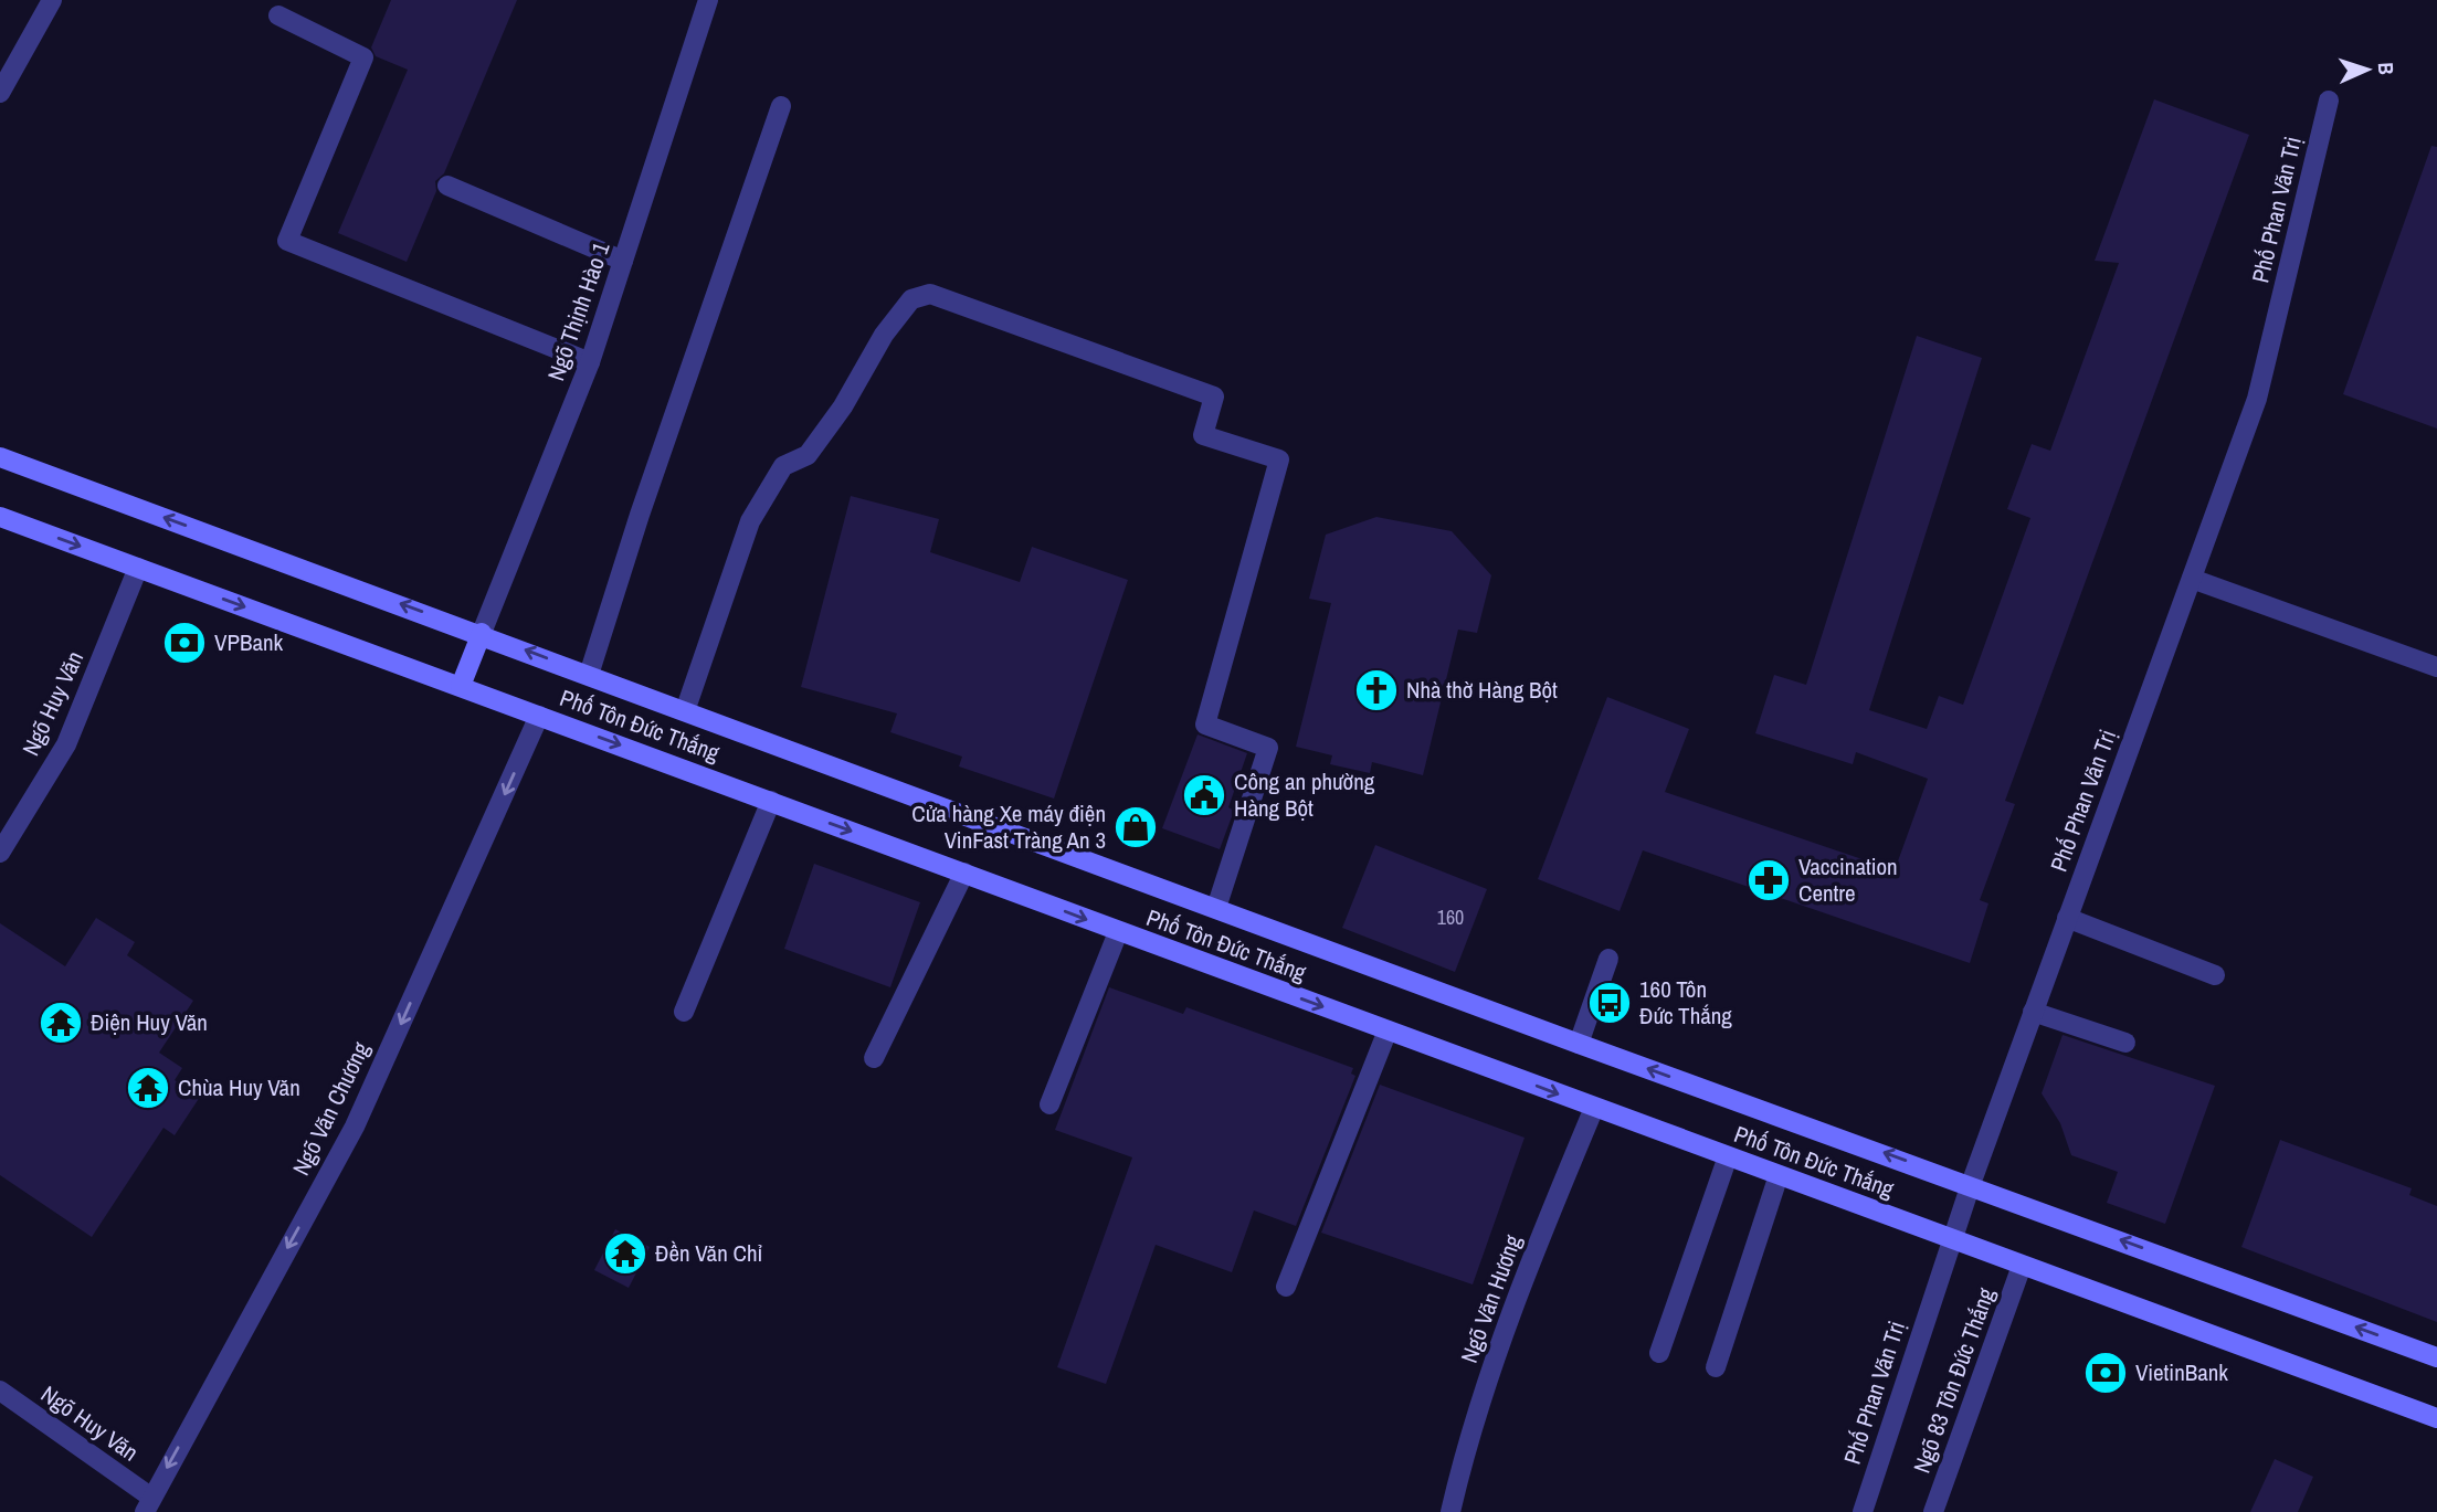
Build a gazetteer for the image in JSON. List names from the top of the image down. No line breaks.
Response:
{"streets":{"main road":["Phố Tôn Đức Thắng"],"street":["Phố Phan Văn Trị","Ngõ Thịnh Hào 1","Ngõ Huy Văn","Ngõ Văn Chương","Ngõ Văn Hương","Ngõ 83 Tôn Đức Thắng"]},"crossings":[["Phố Phan Văn Trị","Phố Tôn Đức Thắng"],["Ngõ Thịnh Hào 1","Phố Tôn Đức Thắng"],["Ngõ Huy Văn","Phố Tôn Đức Thắng"],["Ngõ Huy Văn","Ngõ Văn Chương"],["Phố Tôn Đức Thắng","Ngõ Văn Chương"],["Phố Tôn Đức Thắng","Ngõ Văn Hương"],["Phố Tôn Đức Thắng","Ngõ 83 Tôn Đức Thắng"]],"one_way":["Ngõ Văn Chương"],"places":{"bank":["VPBank","VietinBank"],"church":["Nhà thờ Hàng Bột"],"public building":["Công an phường Hàng Bột"],"shop":["Cửa hàng Xe máy điện VinFast Tràng An 3"],"pharmacy":["Vaccination Centre"],"bus stop":["160 Tôn Đức Thắng"],"temple":["Điện Huy Văn","Chùa Huy Văn","Đền Văn Chỉ"]},"house_numbers":["160"],"north":"right"}
